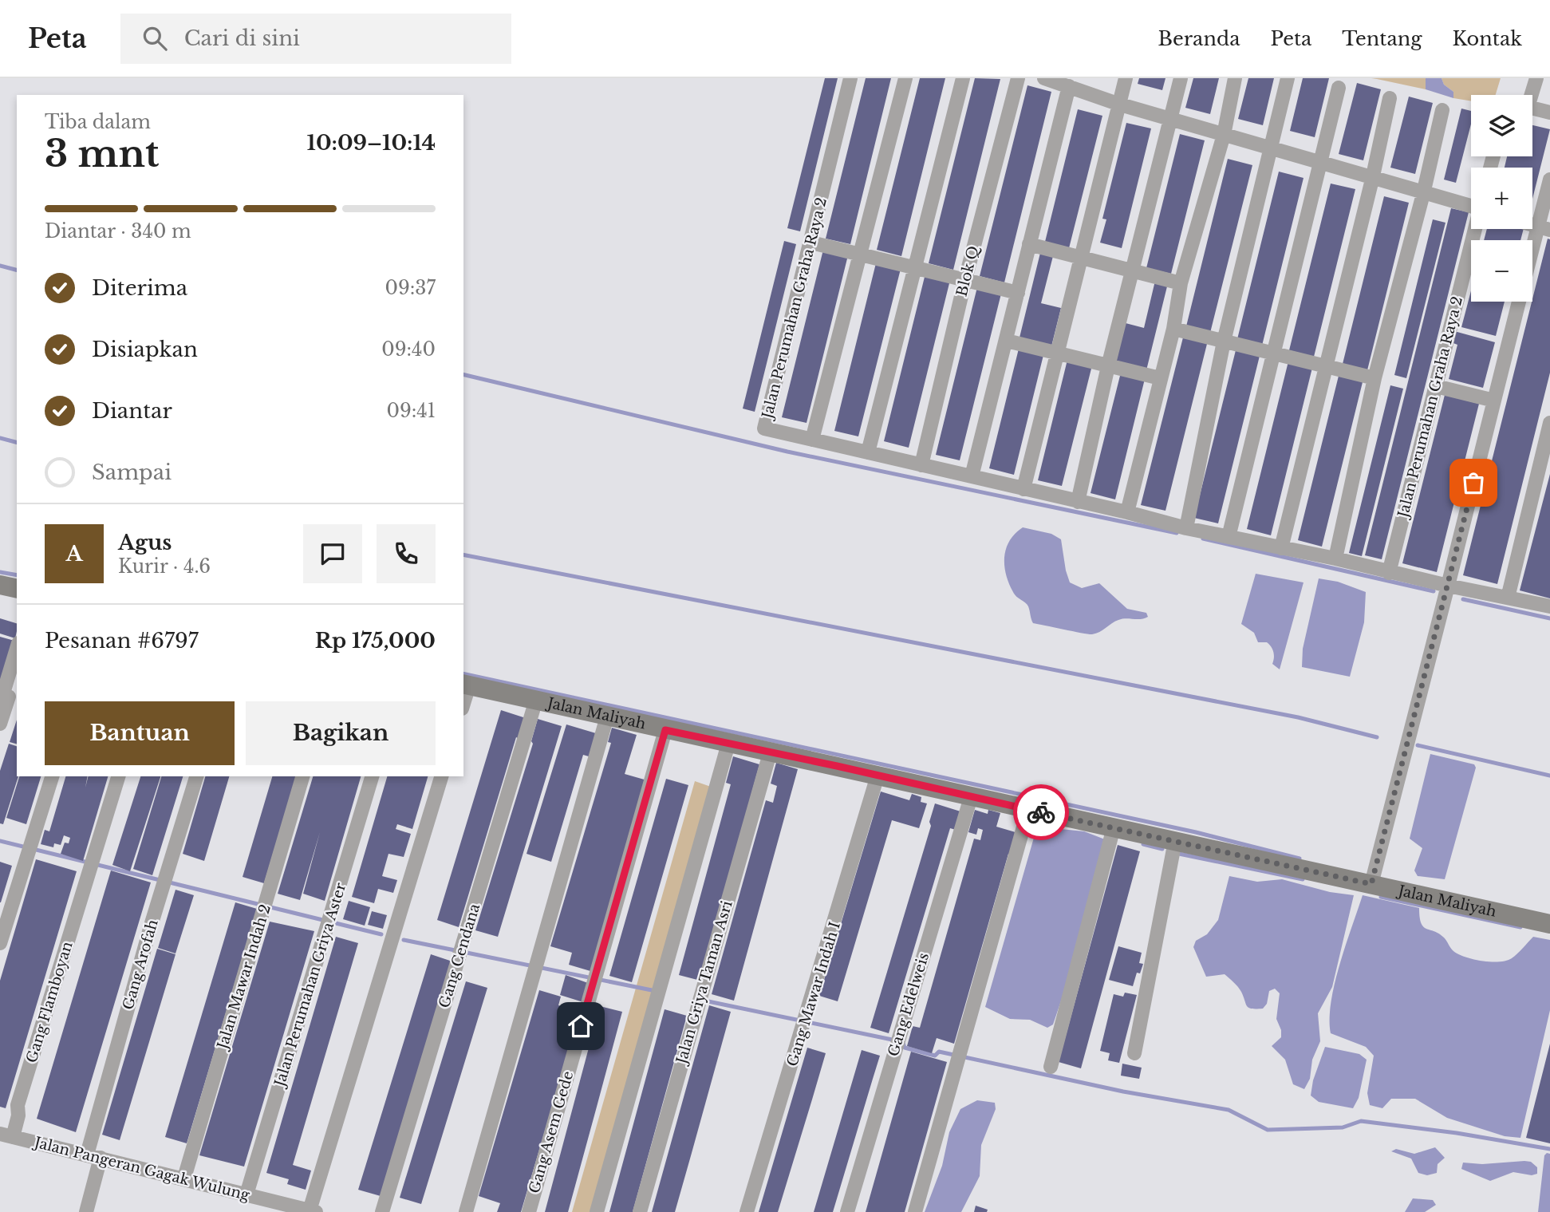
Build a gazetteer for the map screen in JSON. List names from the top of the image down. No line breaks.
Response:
{"streets":{"street":["Blok Q","Jalan Perumahan Graha Raya 2","Jalan Maliyah","Gang Cendana","Gang Arofah","Jalan Mawar Indah 2","Jalan Griya Taman Asri","Jalan Perumahan Griya Aster","Gang Mawar Indah I","Gang Flamboyan","Gang Edelweis","Gang Asem Gede","Jalan Pangeran Gagak Wulung"]},"crossings":[["Blok Q","Jalan Perumahan Graha Raya 2"],["Jalan Maliyah","Gang Cendana"],["Jalan Maliyah","Jalan Griya Taman Asri"],["Jalan Maliyah","Gang Mawar Indah I"],["Jalan Maliyah","Gang Edelweis"],["Jalan Maliyah","Gang Asem Gede"],["Gang Arofah","Jalan Pangeran Gagak Wulung"],["Jalan Mawar Indah 2","Jalan Pangeran Gagak Wulung"],["Jalan Perumahan Griya Aster","Jalan Pangeran Gagak Wulung"],["Gang Flamboyan","Jalan Pangeran Gagak Wulung"]],"page":{"header":"Peta","search":"Cari di sini","nav":["Beranda","Peta","Tentang","Kontak"],"map_buttons":["+","−"],"heading":["3 mnt","Tiba dalam","10:09–10:14"],"panel":["Agus","Kurir · 4.6","Pesanan #6797","Rp 175,000"],"bar":"Diantar · 340 m","list":[["Diterima","09:37"],["Disiapkan","09:40"],["Diantar","09:41"],"Sampai"],"round":"A","buttons":["Bantuan","Bagikan"]}}
